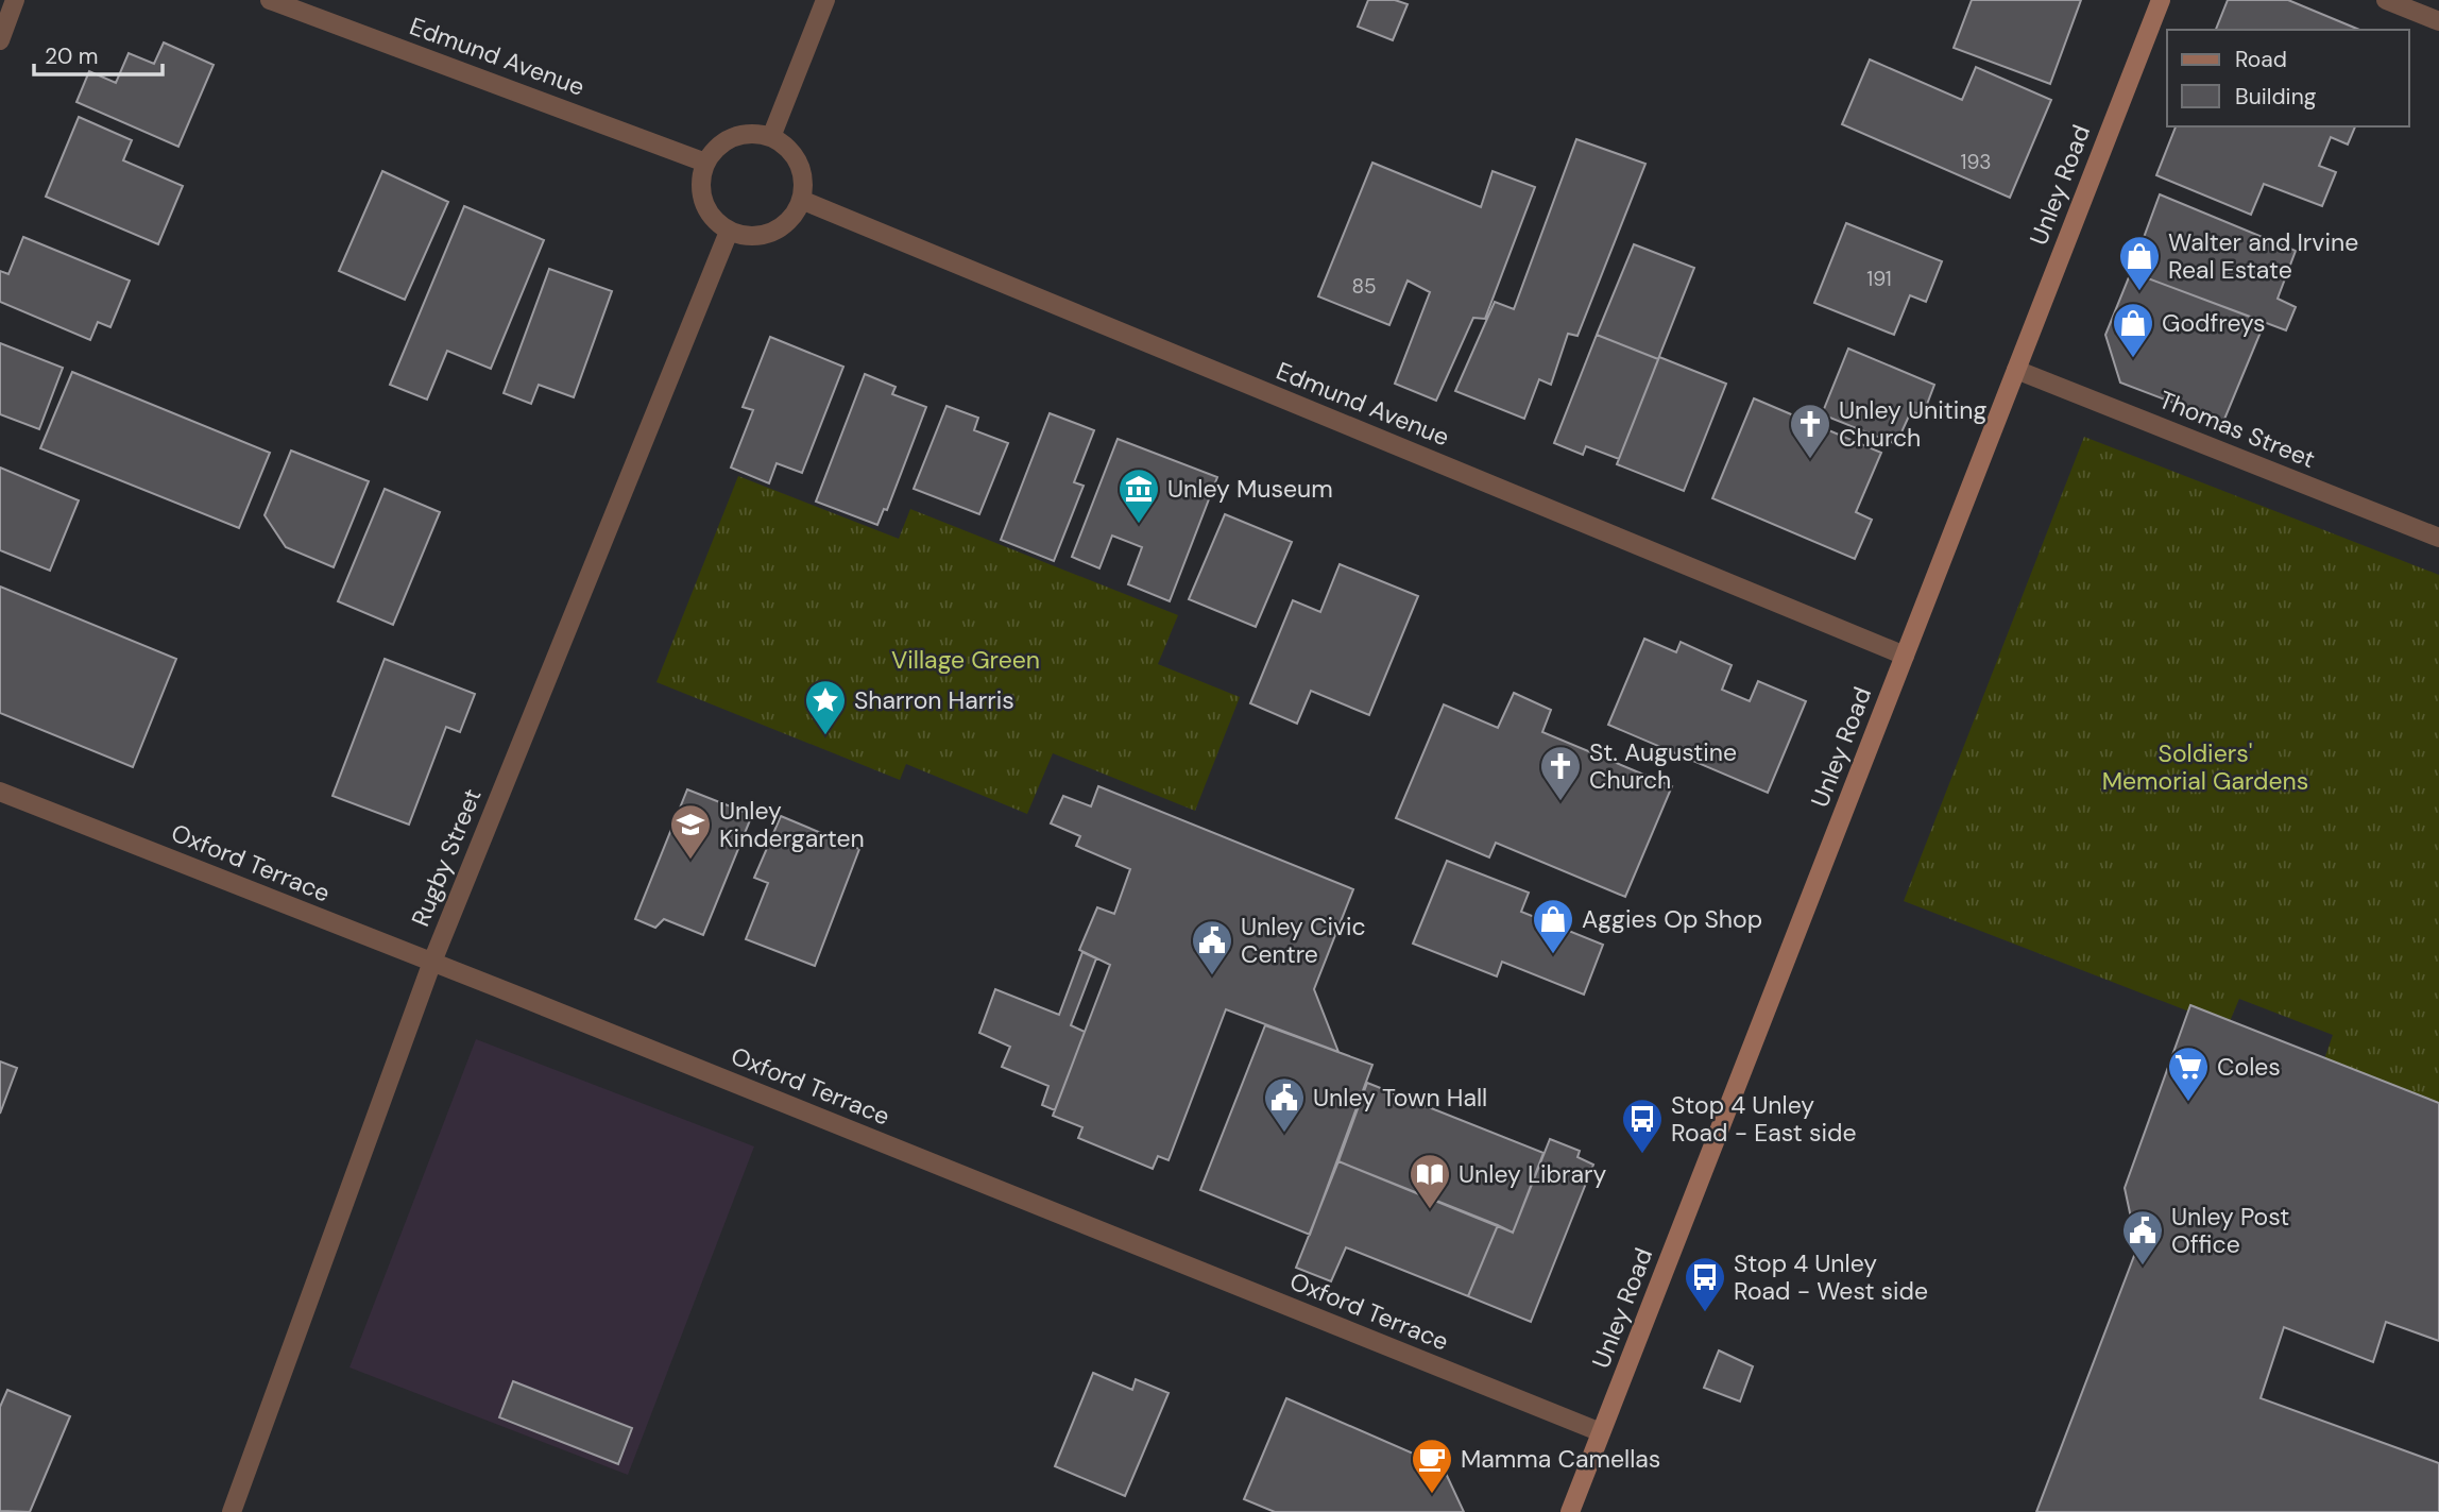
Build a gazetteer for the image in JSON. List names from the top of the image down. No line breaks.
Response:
{"streets":{"main road":["Unley Road"],"street":["Edmund Avenue","Thomas Street","Rugby Street","Oxford Terrace"]},"crossings":[["Edmund Avenue","Unley Road"],["Edmund Avenue","Rugby Street"],["Unley Road","Thomas Street"],["Unley Road","Oxford Terrace"],["Rugby Street","Oxford Terrace"]],"parks":["Village Green","Soldiers' Memorial Gardens"],"places":{"shop":["Walter and Irvine Real Estate","Godfreys","Aggies Op Shop"],"church":["Unley Uniting Church","St. Augustine Church"],"museum":["Unley Museum"],"place":["Sharron Harris"],"school or university":["Unley Kindergarten"],"public building":["Unley Civic Centre","Unley Town Hall","Unley Post Office"],"supermarket":["Coles"],"bus stop":["Stop 4 Unley Road - East side","Stop 4 Unley Road - West side"],"library":["Unley Library"],"cafe":["Mamma Camellas"]},"house_numbers":["193","191","85"],"legend":["Road","Building"],"scale_bar":"20 m"}
